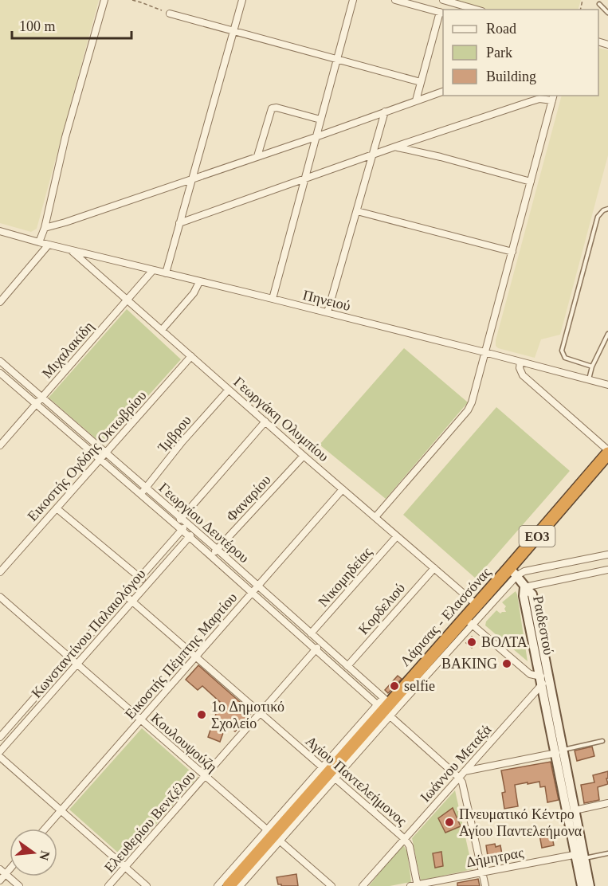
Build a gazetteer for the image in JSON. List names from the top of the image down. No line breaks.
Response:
{"streets":{"highway":["ΕΟ3","Λάρισας - Ελασσόνας"],"street":["Πηνειού","Μιχαλακίδη","Γεωργάκη Ολυμπίου","Ίμβρου","Εικοστής Ογδόης Οκτωβρίου","Φαναρίου","Γεωργίου Δευτέρου","Νικομηδείας","Κορδελιού","Ραιδεστού","Κωνσταντίνου Παλαιολόγου","Εικοστής Πέμπτης Μαρτίου","Κουλουψούζη","Ιωάννου Μεταξά","Αγίου Παντελεήμονος","Ελευθερίου Βενιζέλου","Δήμητρας"]},"crossings":[["Πηνειού","Μιχαλακίδη"],["Πηνειού","Γεωργάκη Ολυμπίου"],["Μιχαλακίδη","Γεωργάκη Ολυμπίου"],["Μιχαλακίδη","Γεωργίου Δευτέρου"],["Γεωργάκη Ολυμπίου","Ίμβρου"],["Γεωργάκη Ολυμπίου","Εικοστής Ογδόης Οκτωβρίου"],["Γεωργάκη Ολυμπίου","Φαναρίου"],["Γεωργάκη Ολυμπίου","Νικομηδείας"],["Γεωργάκη Ολυμπίου","Κορδελιού"],["Γεωργάκη Ολυμπίου","Λάρισας - Ελασσόνας"],["Γεωργάκη Ολυμπίου","Εικοστής Πέμπτης Μαρτίου"],["Ίμβρου","Γεωργίου Δευτέρου"],["Εικοστής Ογδόης Οκτωβρίου","Γεωργίου Δευτέρου"],["Φαναρίου","Γεωργίου Δευτέρου"],["Γεωργίου Δευτέρου","Νικομηδείας"],["Γεωργίου Δευτέρου","Κορδελιού"],["Γεωργίου Δευτέρου","Λάρισας - Ελασσόνας"],["Γεωργίου Δευτέρου","Κωνσταντίνου Παλαιολόγου"],["Γεωργίου Δευτέρου","Εικοστής Πέμπτης Μαρτίου"],["Γεωργίου Δευτέρου","Ελευθερίου Βενιζέλου"],["Λάρισας - Ελασσόνας","Κουλουψούζη"],["Λάρισας - Ελασσόνας","Αγίου Παντελεήμονος"],["Ραιδεστού","Ιωάννου Μεταξά"],["Ραιδεστού","Δήμητρας"],["Κωνσταντίνου Παλαιολόγου","Κουλουψούζη"],["Κωνσταντίνου Παλαιολόγου","Αγίου Παντελεήμονος"],["Εικοστής Πέμπτης Μαρτίου","Κουλουψούζη"],["Εικοστής Πέμπτης Μαρτίου","Αγίου Παντελεήμονος"],["Κουλουψούζη","Ελευθερίου Βενιζέλου"],["Ιωάννου Μεταξά","Αγίου Παντελεήμονος"],["Αγίου Παντελεήμονος","Ελευθερίου Βενιζέλου"],["Αγίου Παντελεήμονος","Δήμητρας"]],"places":["ΒΟΛΤΑ","BAKING","selfie","1o Δημοτικό Σχολείο","Πνευματικό Κέντρο Αγίου Παντελεήμονα"],"legend":["Road","Park","Building"],"scale_bar":"100 m","north":"right"}
